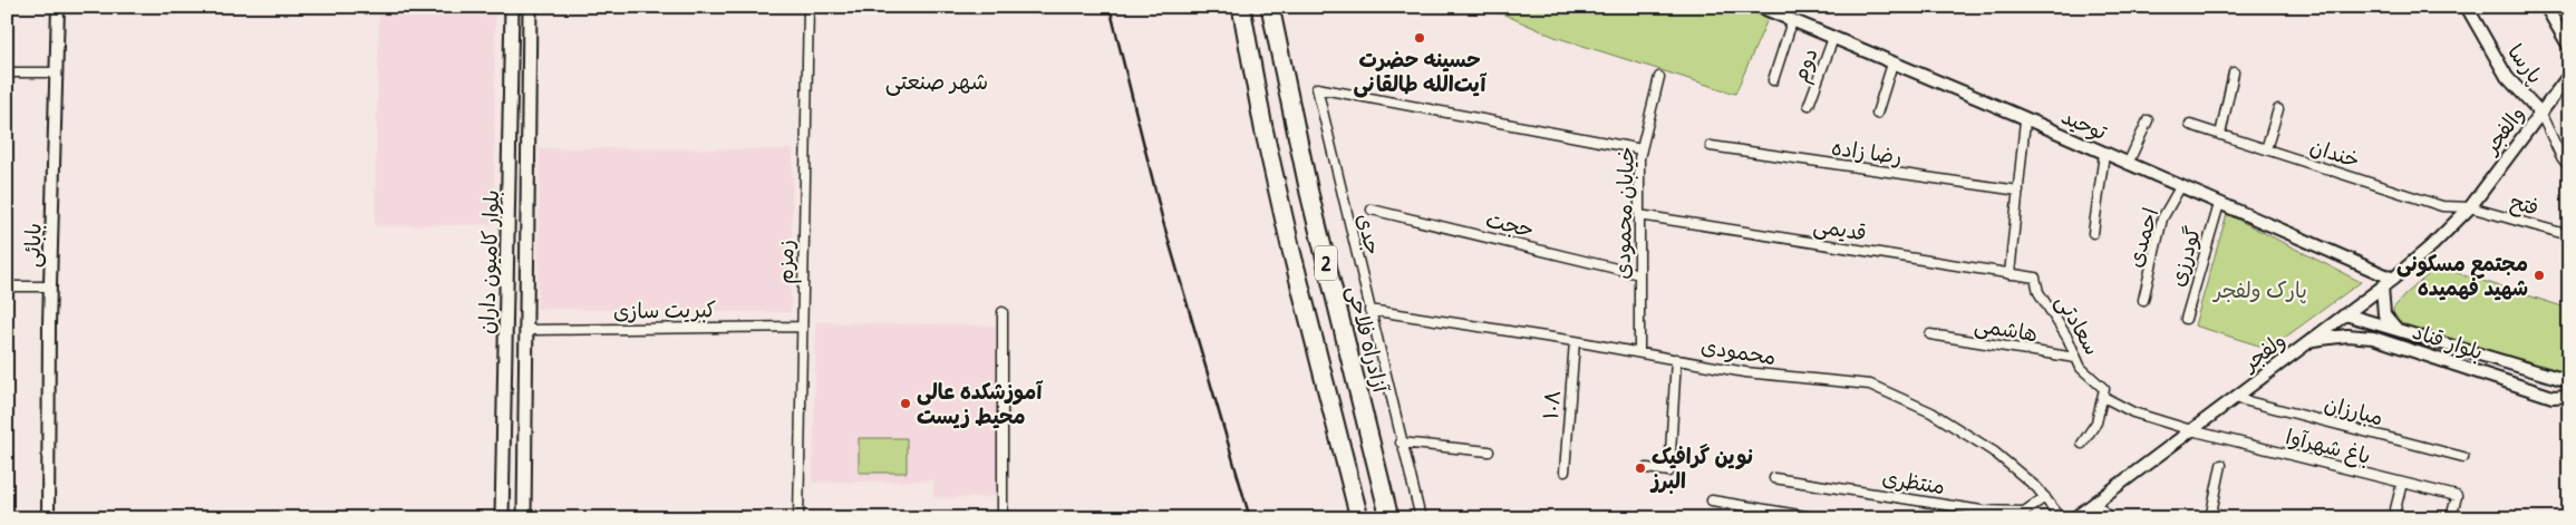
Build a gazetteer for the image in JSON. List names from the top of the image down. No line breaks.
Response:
{"streets":{"highway":["2","آزادراه فلاحی"],"main road":["بلوار کامیون داران"],"street":["پارسا","دوم","توحید","والفجر","رضا زاده","خندان","فتح","خیابان محمودی","حجت","قدیمی","جدی","احمدی","بابائی","گودرزی","زمزم","کبریت سازی","سعادتی","هاشمی","بلوار قناد","محمودی","ولفجر","۱۰۸","مبارزان","باغ شهرآوا","منتظری"]},"crossings":[["پارسا","والفجر"],["دوم","توحید"],["توحید","احمدی"],["توحید","گودرزی"],["توحید","ولفجر"],["والفجر","خندان"],["والفجر","فتح"],["والفجر","ولفجر"],["خندان","فتح"],["خندان","ولفجر"],["فتح","ولفجر"],["خیابان محمودی","حجت"],["خیابان محمودی","قدیمی"],["خیابان محمودی","جدی"],["خیابان محمودی","محمودی"],["قدیمی","سعادتی"],["جدی","محمودی"],["بلوار کامیون داران","کبریت سازی"],["زمزم","کبریت سازی"],["سعادتی","هاشمی"],["سعادتی","باغ شهرآوا"],["بلوار قناد","ولفجر"],["محمودی","۱۰۸"],["محمودی","منتظری"],["ولفجر","مبارزان"],["ولفجر","باغ شهرآوا"]],"districts":["شهر صنعتی"],"parks":["پارک ولفجر"],"places":["حسینه حضرت آیت‌الله طالقانی","مجتمع مسکونی شهید فهمیده","آموزشکده عالی محیط زیست","نوین گرافیک البرز"]}
